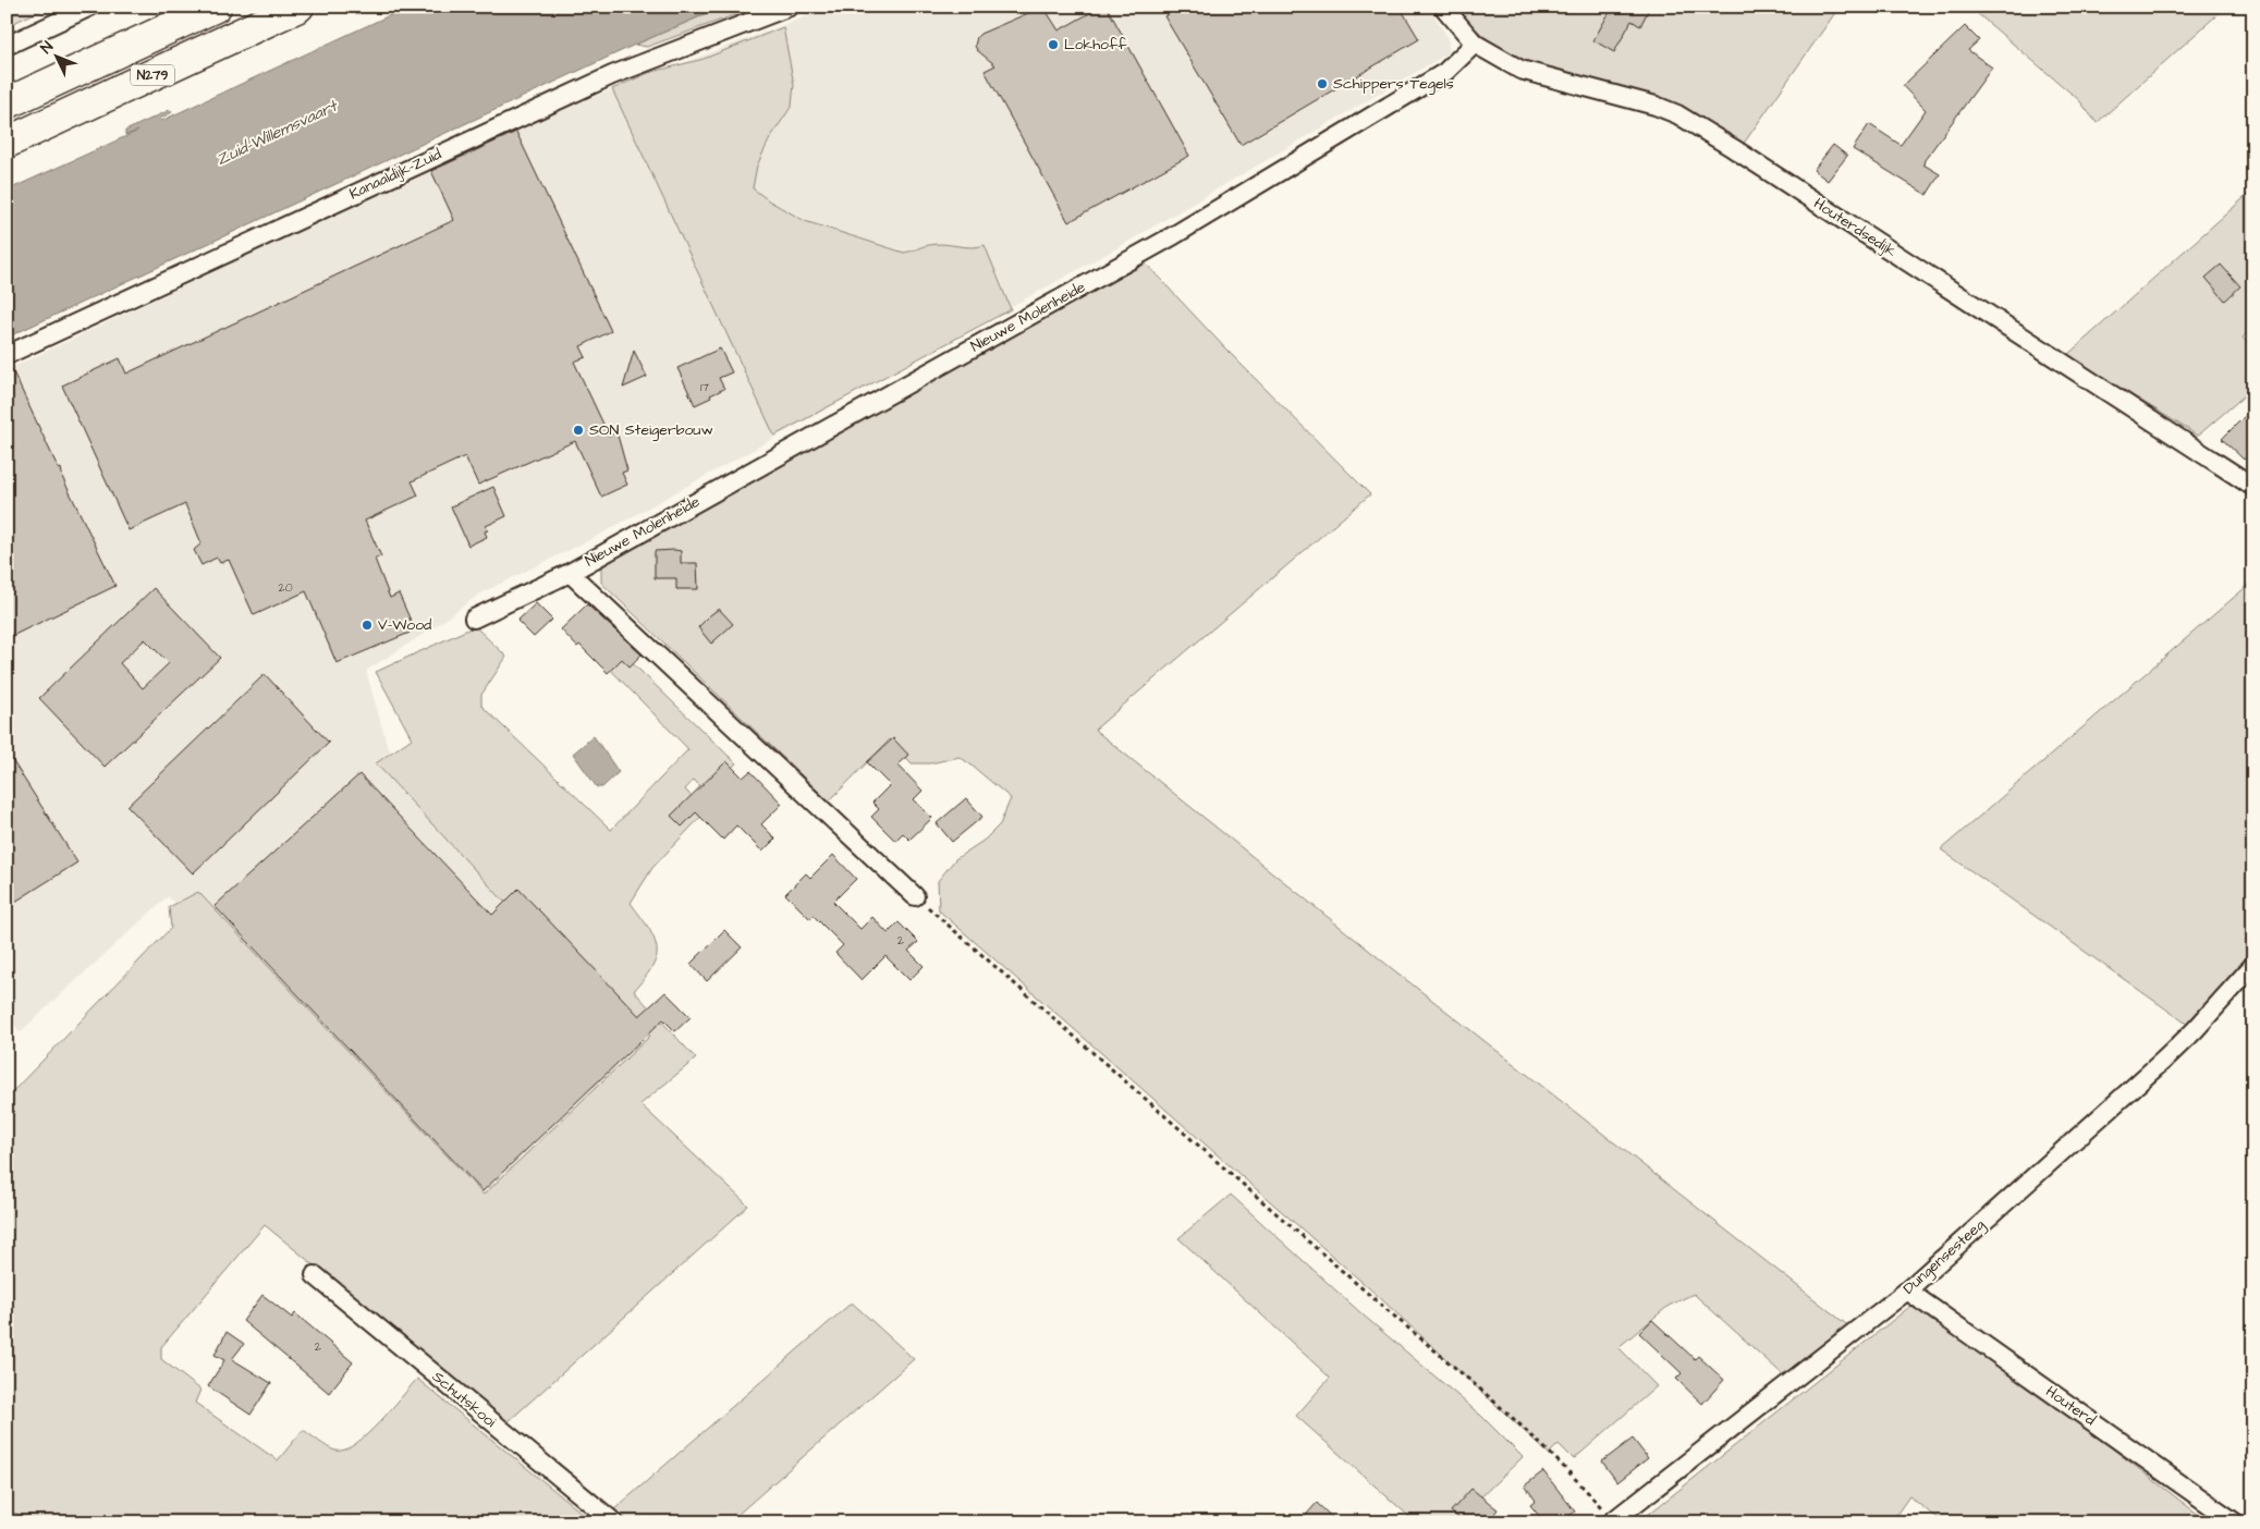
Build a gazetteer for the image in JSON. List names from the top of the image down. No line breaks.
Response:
{"streets":{"highway":["N279"],"street":["Kanaaldijk-Zuid","Houterdsedijk","Nieuwe Molenheide","Dungensesteeg","Schutskooi","Houterd"]},"crossings":[["Houterdsedijk","Nieuwe Molenheide"],["Dungensesteeg","Houterd"]],"water":["Zuid-Willemsvaart"],"places":["Lokhoff","Schippers Tegels","SON Steigerbouw","V-Wood"],"house_numbers":["17","20","2","2"],"north":"top left"}
